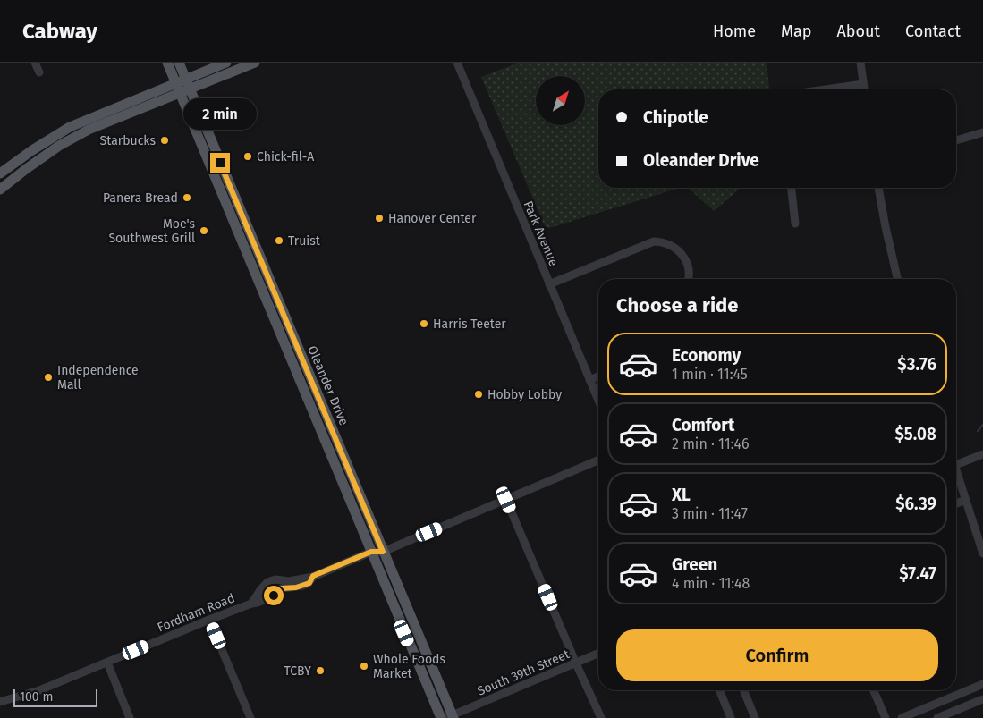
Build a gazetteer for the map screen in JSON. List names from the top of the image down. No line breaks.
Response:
{"streets":{"main road":["Oleander Drive"],"street":["Park Avenue","Fordham Road","South 39th Street"]},"crossings":[["Oleander Drive","Fordham Road"],["Oleander Drive","South 39th Street"]],"places":["Starbucks","Chick-fil-A","Panera Bread","Hanover Center","Moe's Southwest Grill","Truist","Harris Teeter","Independence Mall","Hobby Lobby","Whole Foods Market","TCBY"],"scale_bar":"100 m","north":"top right","page":{"header":"Cabway","nav":["Home","Map","About","Contact"],"banner":["Chipotle","Oleander Drive"],"bubble":"2 min","heading":"Choose a ride","list":[{"name":"Economy","note":"1 min · 11:45","value":"$3.76"},{"name":"Comfort","note":"2 min · 11:46","value":"$5.08"},{"name":"XL","note":"3 min · 11:47","value":"$6.39"},{"name":"Green","note":"4 min · 11:48","value":"$7.47"}],"buttons":"Confirm","scale":"100 m"}}
